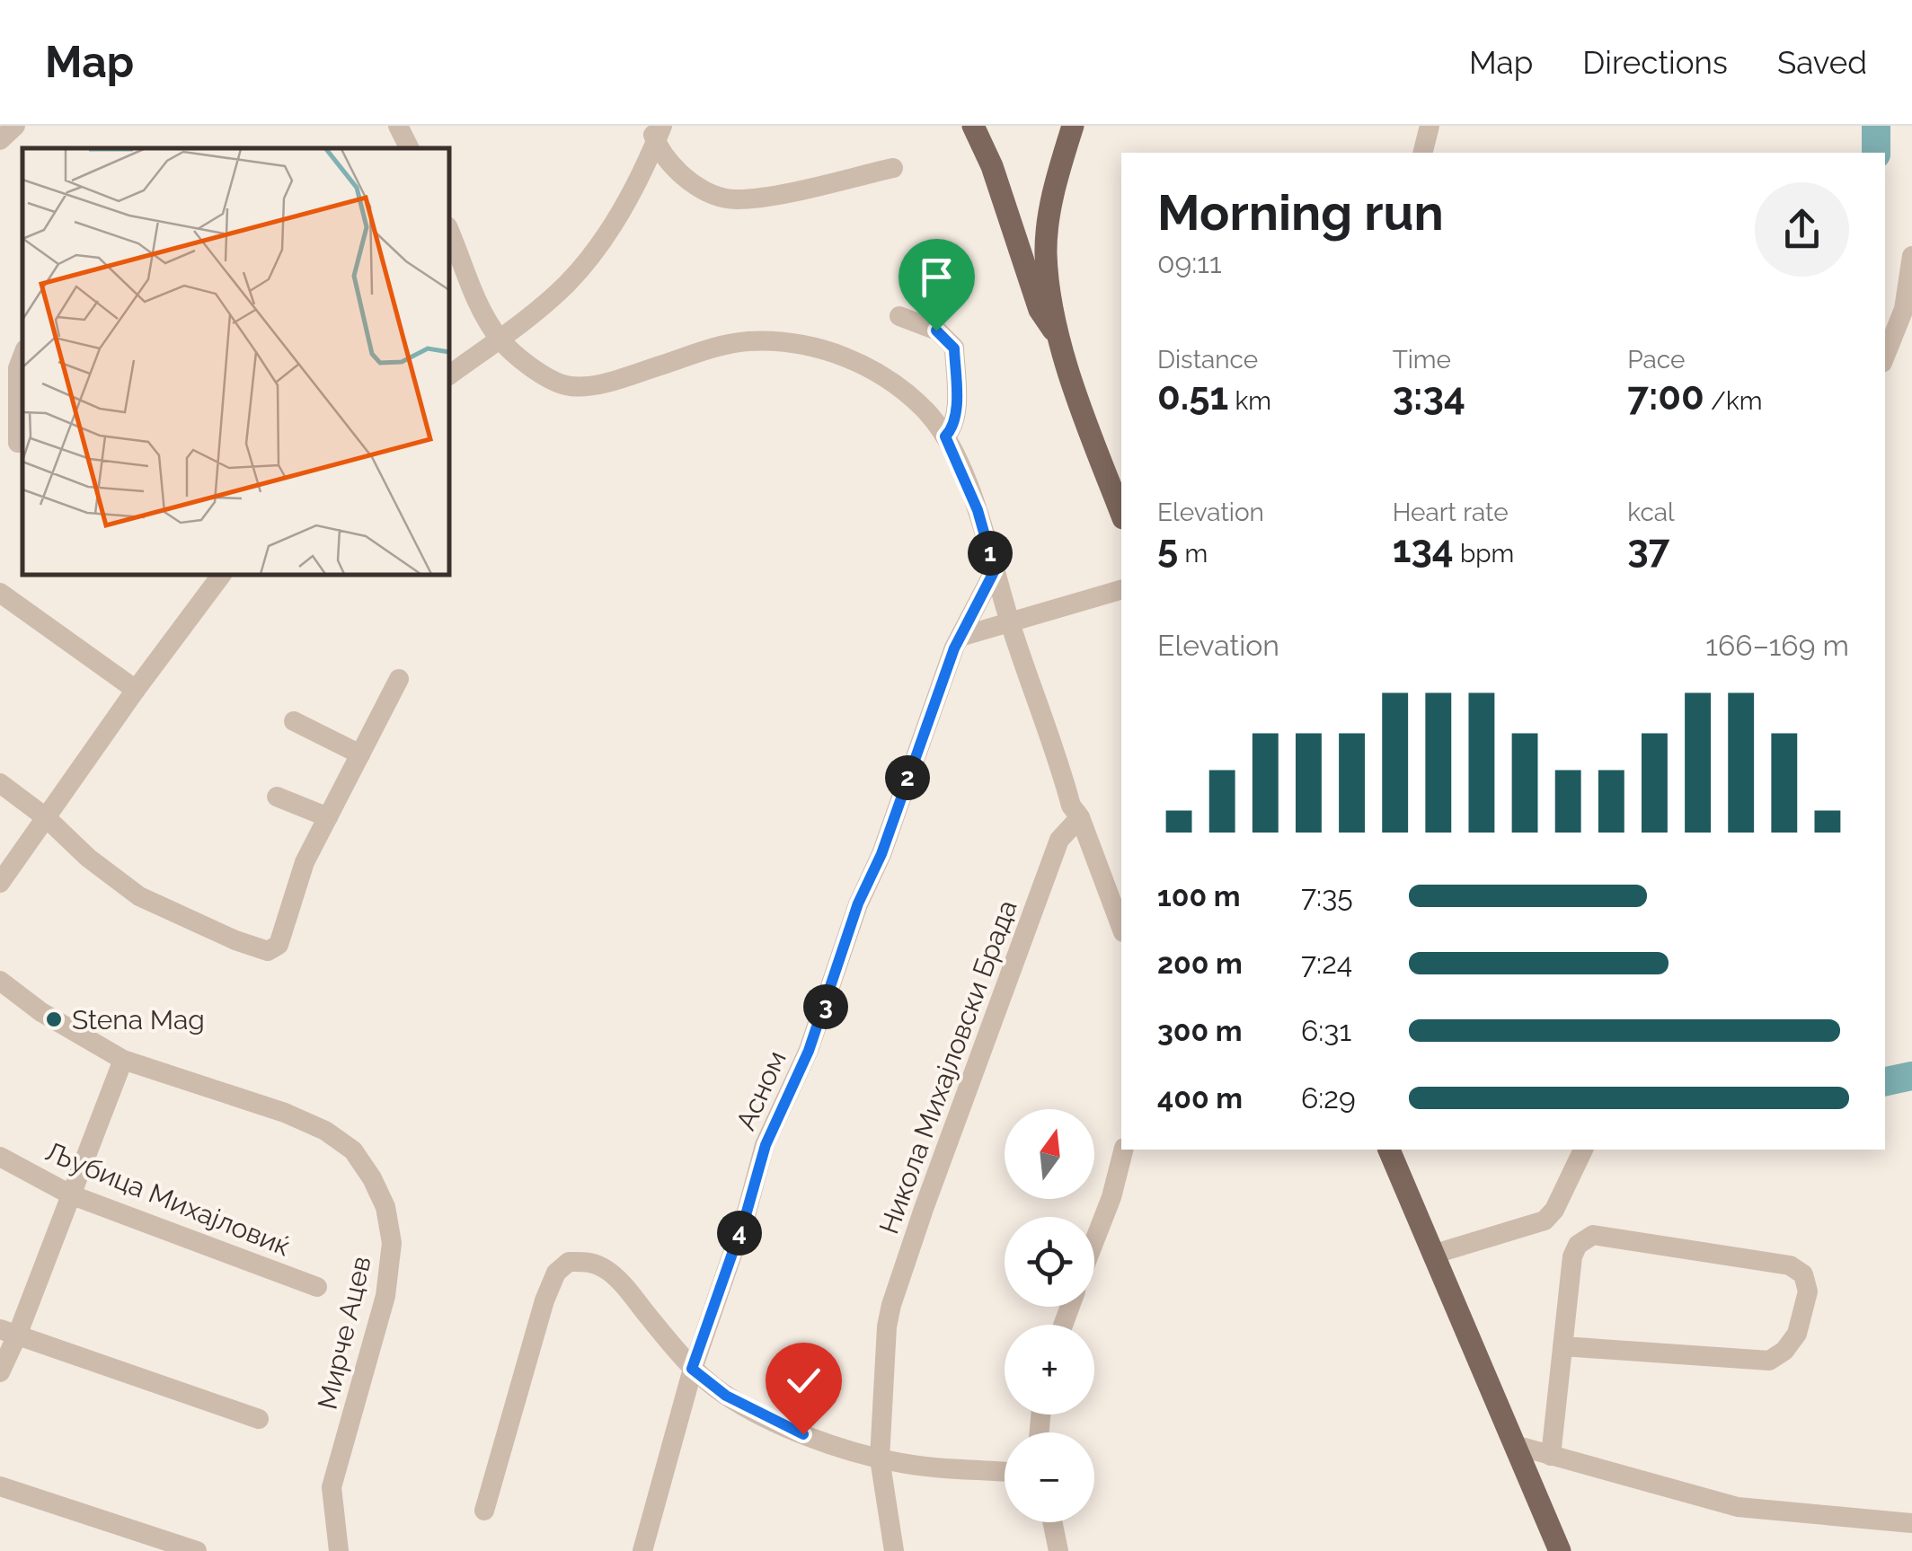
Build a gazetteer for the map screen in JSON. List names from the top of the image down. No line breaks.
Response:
{"streets":{"street":["Никола Михајловски Брада","Асном","Љубица Михајловиќ","Мирче Ацев"]},"places":["Stena Mag"],"north":"top","page":{"header":"Map","nav":["Map","Directions","Saved"],"heading":["Morning run","09:11"],"stats":[["Distance","0.51 km"],["Time","3:34"],["Pace","7:00 /km"],["Elevation","5 m"],["Heart rate","134 bpm"],["kcal","37"]],"pins":["1","2","3","4"],"chart":["Elevation","166–169 m"],"list":[{"name":"100 m","note":"7:35"},{"name":"200 m","note":"7:24"},{"name":"300 m","note":"6:31"},{"name":"400 m","note":"6:29"}],"map_buttons":["+","−"]}}
